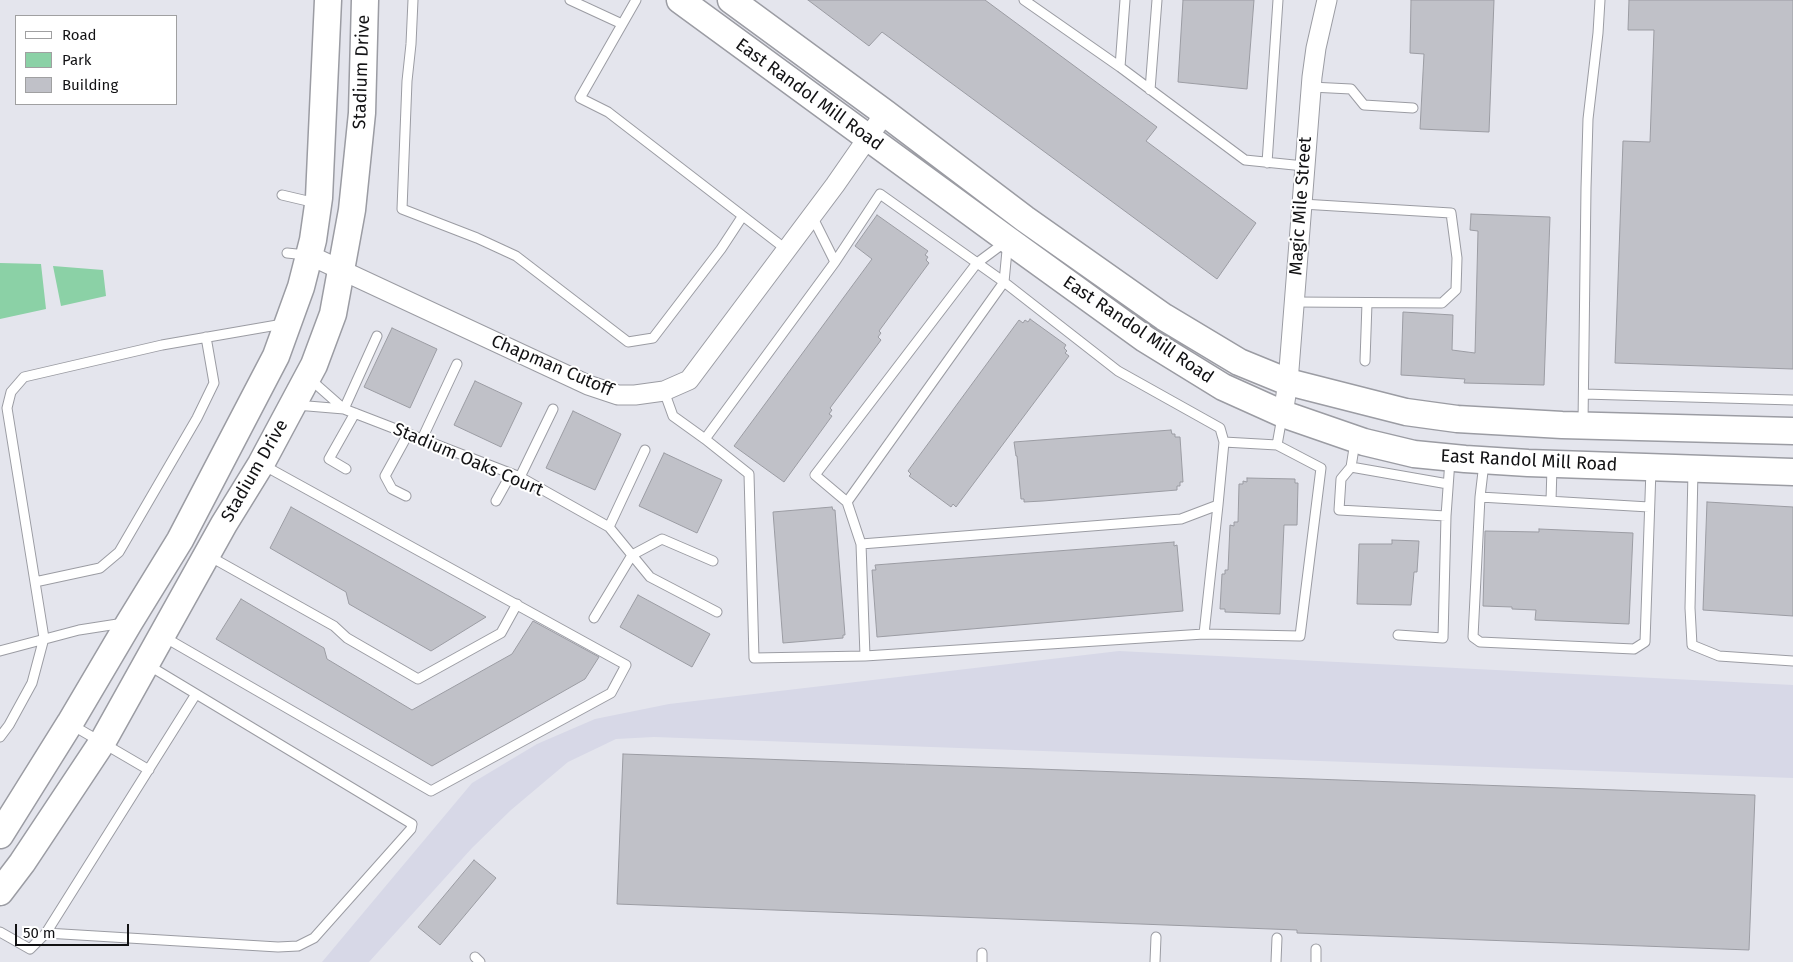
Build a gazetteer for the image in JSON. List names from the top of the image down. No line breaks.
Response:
{"streets":{"main road":["Stadium Drive","East Randol Mill Road"],"street":["Magic Mile Street","Chapman Cutoff"],"lane":["Stadium Oaks Court"]},"crossings":[["Stadium Drive","Chapman Cutoff"],["Stadium Drive","Stadium Oaks Court"],["East Randol Mill Road","Magic Mile Street"],["East Randol Mill Road","Chapman Cutoff"]],"legend":["Road","Park","Building"],"scale_bar":"50 m"}
